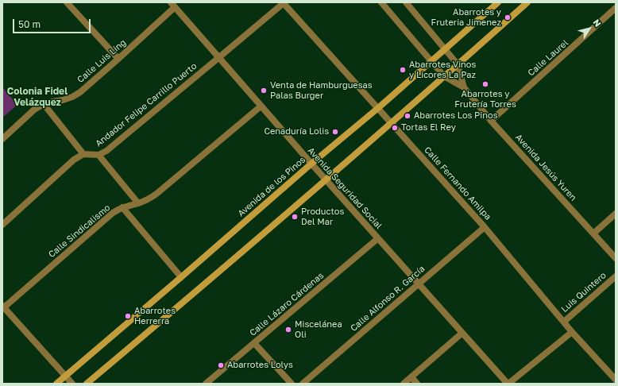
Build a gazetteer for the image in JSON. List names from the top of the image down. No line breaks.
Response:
{"streets":{"main road":["Avenida de los Pinos"],"street":["Calle Laurel","Calle Luis Ling","Andador Felipe Carrillo Puerto","Avenida Jesús Yuren","Calle Fernando Amilpa","Avenida Seguridad Social","Calle Sindicalismo","Luis Quintero","Calle Alfonso R. García","Calle Lázaro Cárdenas"]},"crossings":[["Calle Laurel","Avenida Jesús Yuren"],["Calle Luis Ling","Avenida Seguridad Social"],["Andador Felipe Carrillo Puerto","Calle Fernando Amilpa"],["Andador Felipe Carrillo Puerto","Avenida Seguridad Social"],["Avenida Jesús Yuren","Avenida de los Pinos"],["Calle Fernando Amilpa","Avenida de los Pinos"],["Calle Fernando Amilpa","Luis Quintero"],["Calle Fernando Amilpa","Calle Alfonso R. García"],["Avenida de los Pinos","Avenida Seguridad Social"],["Avenida Seguridad Social","Calle Sindicalismo"],["Avenida Seguridad Social","Calle Alfonso R. García"],["Avenida Seguridad Social","Calle Lázaro Cárdenas"]],"districts":["Colonia Fidel Velázquez"],"places":["Abarrotes y Fruteria Jimenez","Abarrotes Vinos y Licores La Paz","Abarrotes y Frutería Torres","Venta de Hamburguesas Palas Burger","Abarrotes Los Pinos","Tortas El Rey","Cenaduría Lolis","Productos Del Mar","Abarrotes Herrerra","Miscelánea Oli","Abarrotes Lolys"],"scale_bar":"50 m","north":"top right"}
